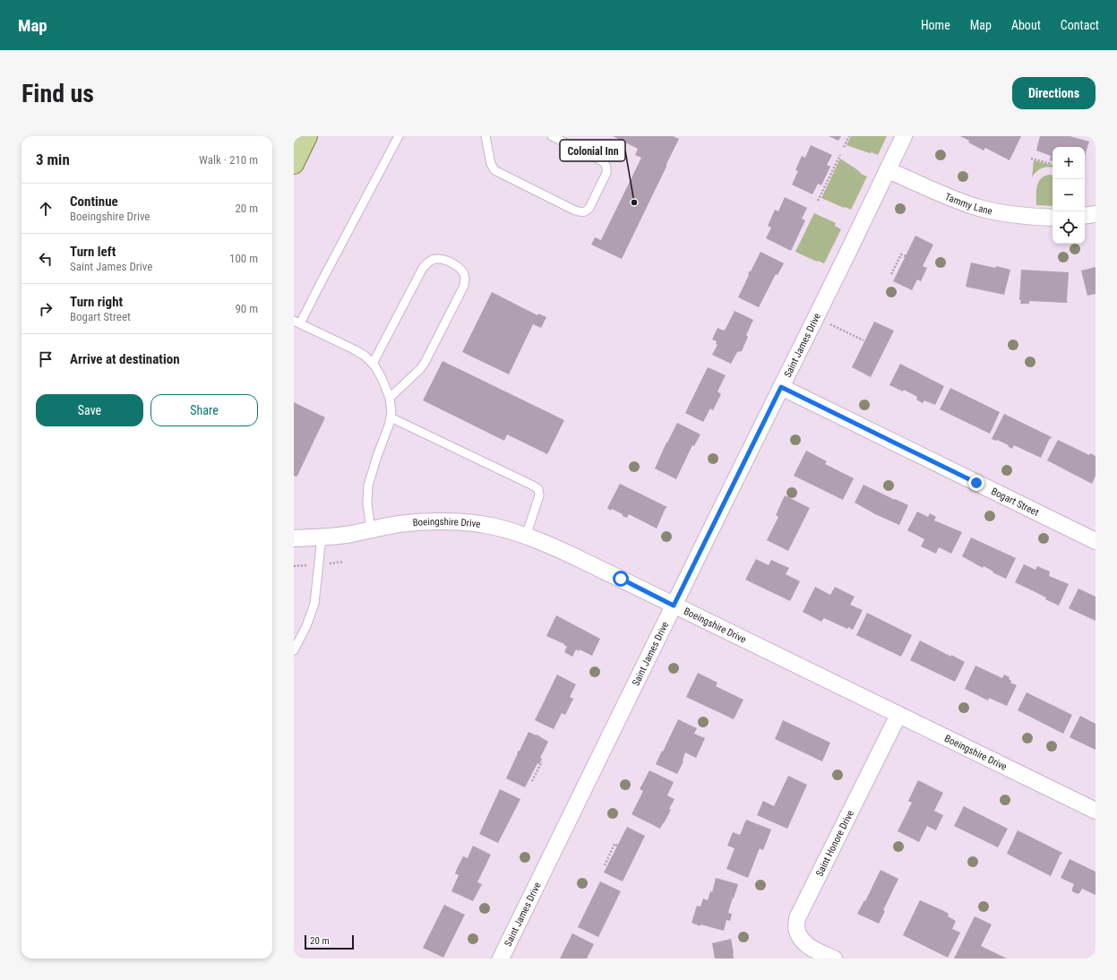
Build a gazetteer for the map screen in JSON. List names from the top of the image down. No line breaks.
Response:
{"streets":{"street":["Tammy Lane","Saint James Drive","Bogart Street","Boeingshire Drive","Saint Honore Drive"]},"crossings":[["Tammy Lane","Saint James Drive"],["Saint James Drive","Bogart Street"],["Saint James Drive","Boeingshire Drive"],["Boeingshire Drive","Saint Honore Drive"]],"places":["Colonial Inn"],"scale_bar":"20 m","page":{"header":"Map","nav":["Home","Map","About","Contact"],"buttons":["Directions",["Save","Share"]],"title":"Find us","heading":["3 min","Walk · 210 m"],"map_buttons":["+","−"],"list":[["Continue","Boeingshire Drive","20 m"],["Turn left","Saint James Drive","100 m"],["Turn right","Bogart Street","90 m"],"Arrive at destination"],"scale":"20 m"}}
